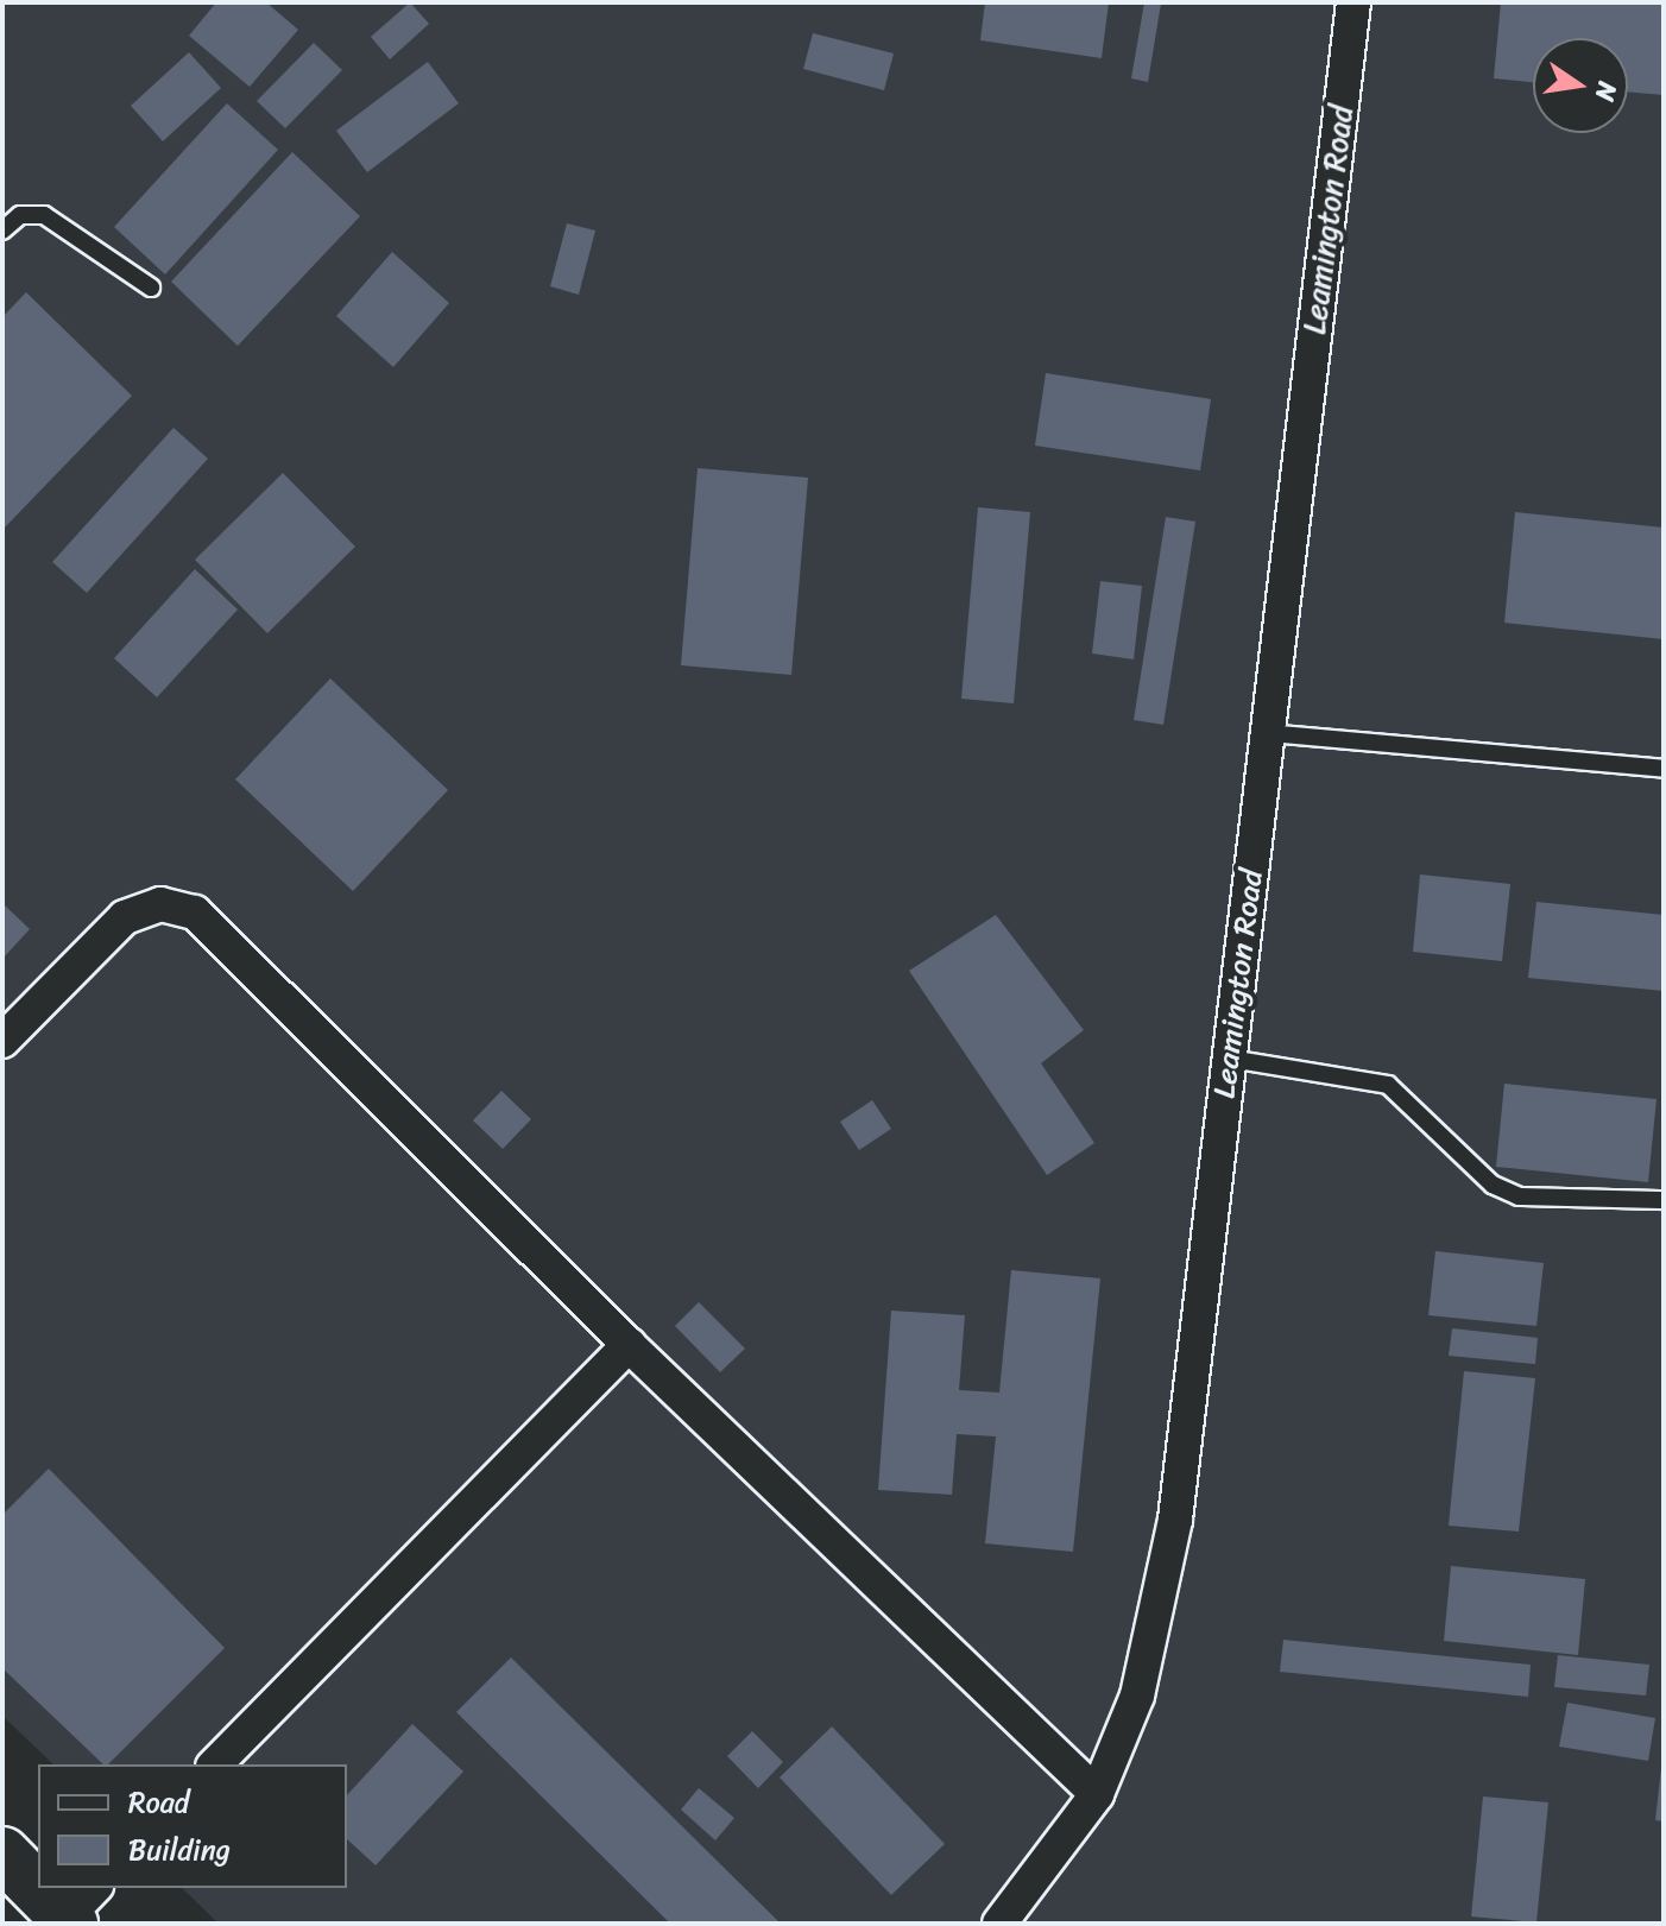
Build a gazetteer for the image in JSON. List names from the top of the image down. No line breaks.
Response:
{"streets":{"street":["Leamington Road"]},"legend":["Road","Building"],"north":"right"}
